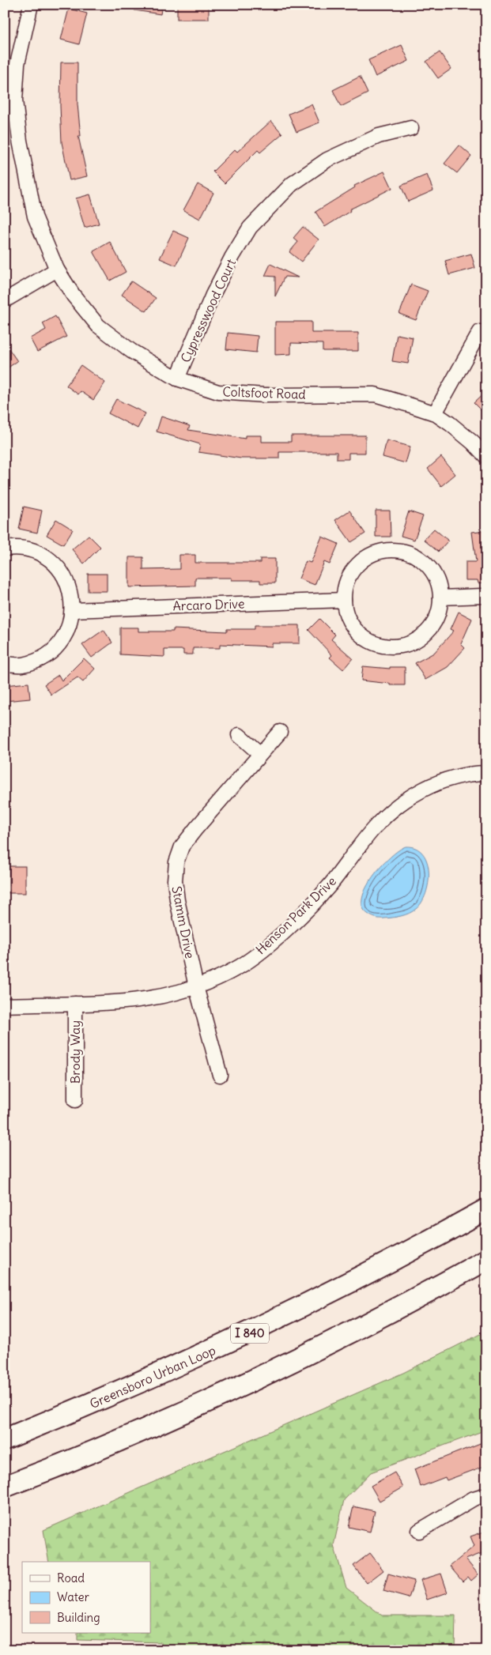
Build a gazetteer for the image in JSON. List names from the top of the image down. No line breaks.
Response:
{"streets":{"highway":["I 840","Greensboro Urban Loop"],"street":["Cypresswood Court","Coltsfoot Road","Arcaro Drive","Henson Park Drive","Stamm Drive","Brody Way"]},"crossings":[["Cypresswood Court","Coltsfoot Road"],["Henson Park Drive","Stamm Drive"],["Henson Park Drive","Brody Way"]],"legend":["Road","Water","Building"]}
